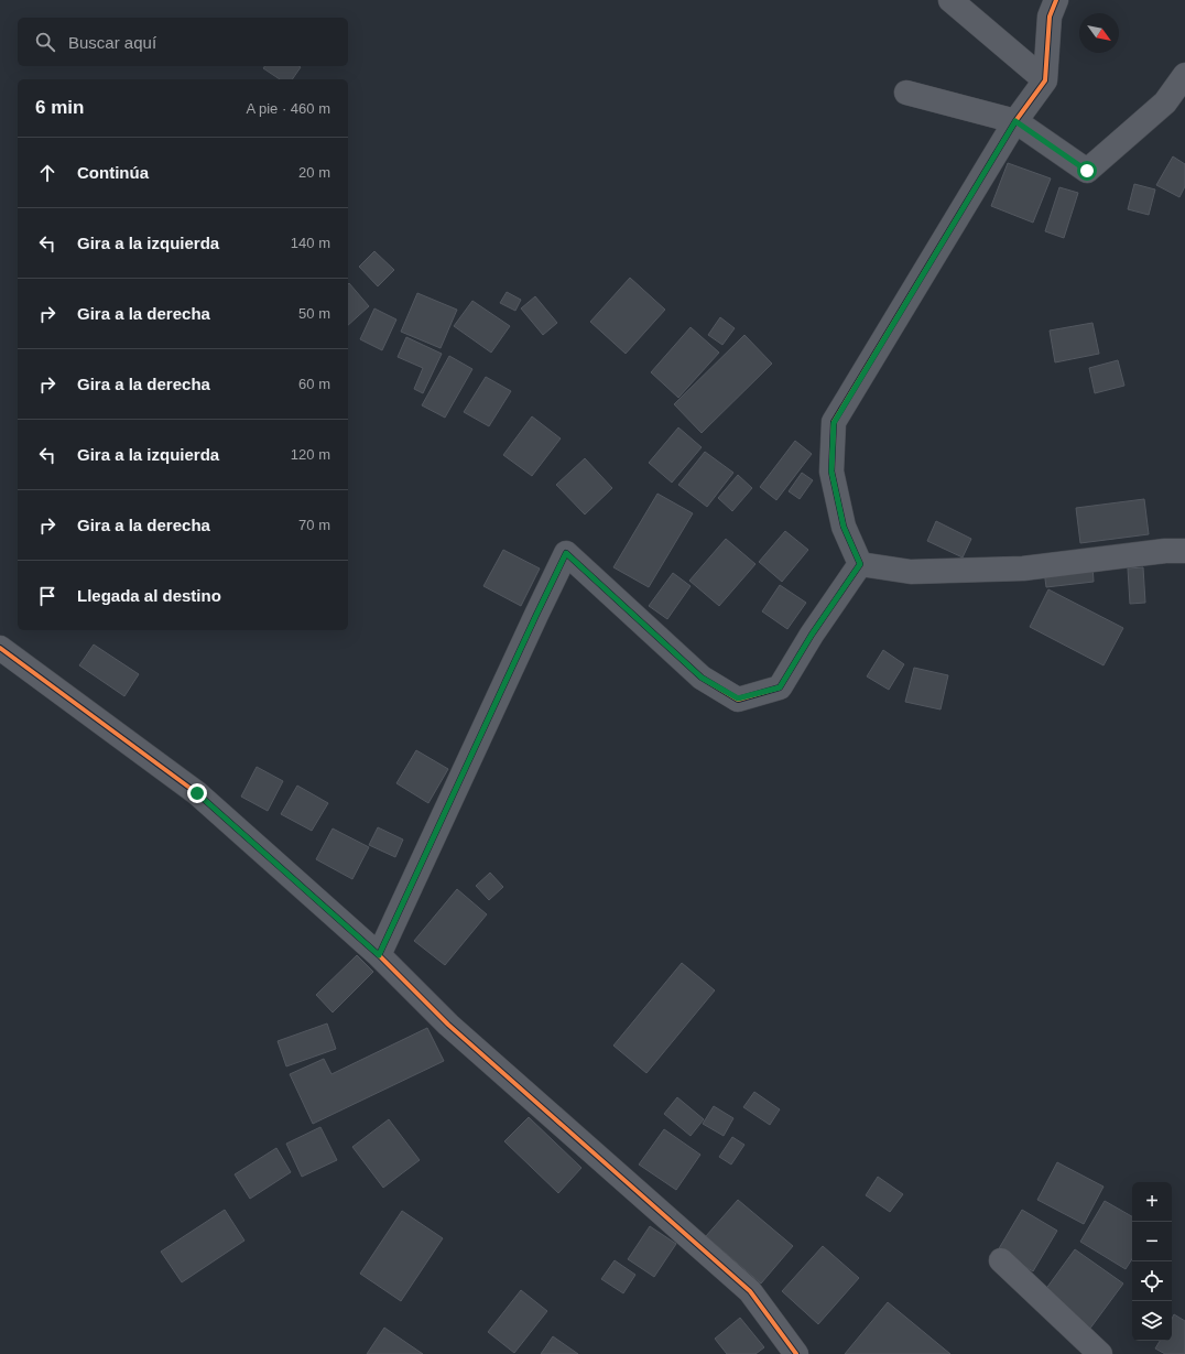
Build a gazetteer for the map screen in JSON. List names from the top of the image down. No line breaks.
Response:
{"north":"bottom right","page":{"search":"Buscar aquí","heading":["6 min","A pie · 460 m"],"list":[["Continúa","20 m"],["Gira a la izquierda","140 m"],["Gira a la derecha","50 m"],["Gira a la derecha","60 m"],["Gira a la izquierda","120 m"],["Gira a la derecha","70 m"],"Llegada al destino"],"map_buttons":["+","−"]}}
